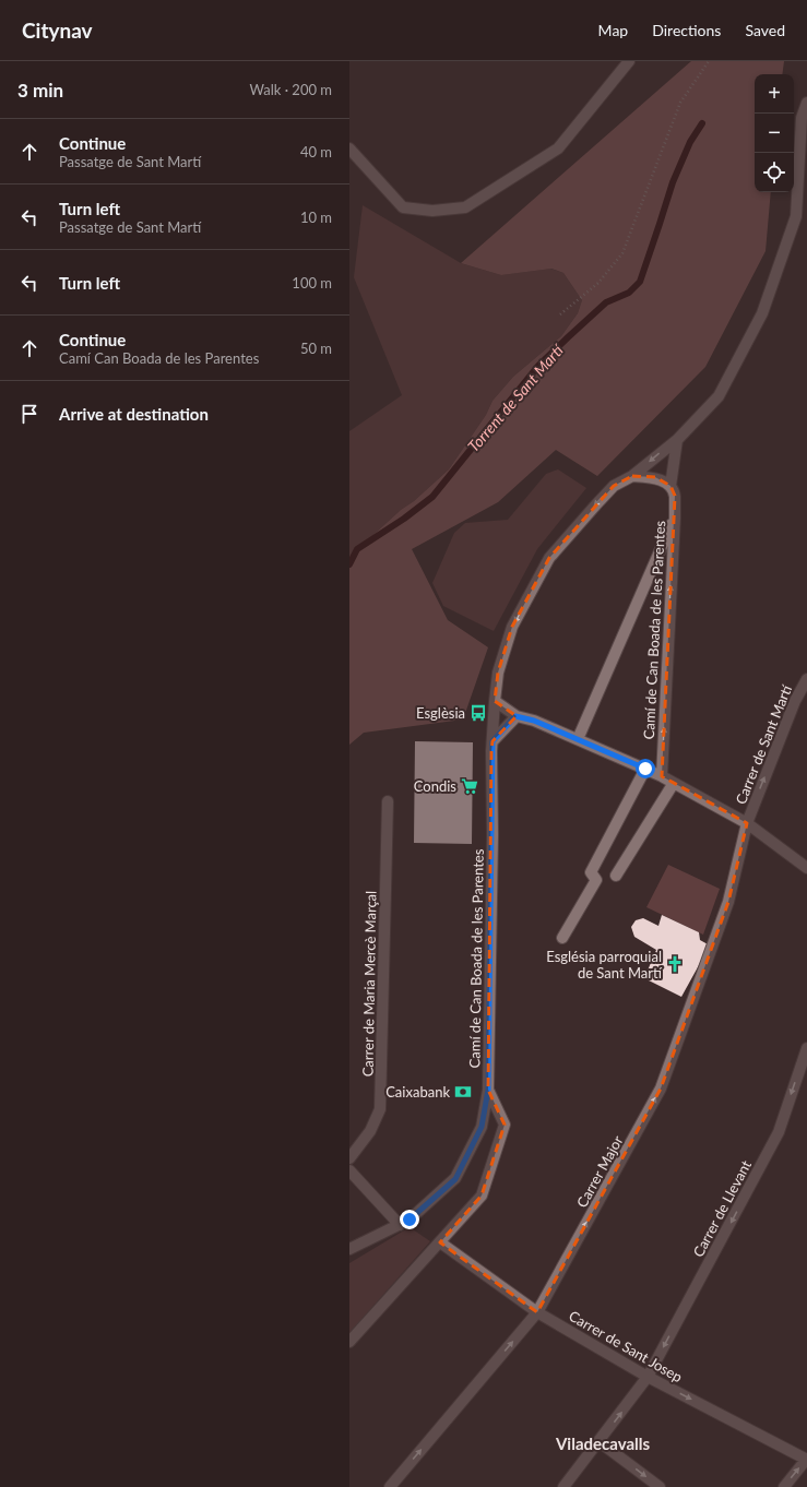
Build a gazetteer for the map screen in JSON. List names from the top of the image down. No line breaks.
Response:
{"streets":{"street":["Camí de Can Boada de les Parentes","Carrer de Sant Martí","Carrer de Maria Mercè Marçal","Carrer Major","Carrer de Llevant","Carrer de Sant Josep"]},"crossings":[["Camí de Can Boada de les Parentes","Carrer de Sant Josep"],["Carrer de Sant Martí","Carrer Major"],["Carrer Major","Carrer de Sant Josep"],["Carrer de Llevant","Carrer de Sant Josep"]],"one_way":["Carrer de Sant Martí","Carrer Major"],"districts":["Viladecavalls"],"water":["Torrent de Sant Martí"],"places":{"bus stop":["Esglèsia"],"supermarket":["Condis"],"church":["Església parroquial de Sant Martí"],"bank":["Caixabank"]},"page":{"header":"Citynav","nav":["Map","Directions","Saved"],"heading":["3 min","Walk · 200 m"],"map_buttons":["+","−"],"list":[["Continue","Passatge de Sant Martí","40 m"],["Turn left","Passatge de Sant Martí","10 m"],["Turn left","100 m"],["Continue","Camí Can Boada de les Parentes","50 m"],"Arrive at destination"]}}
